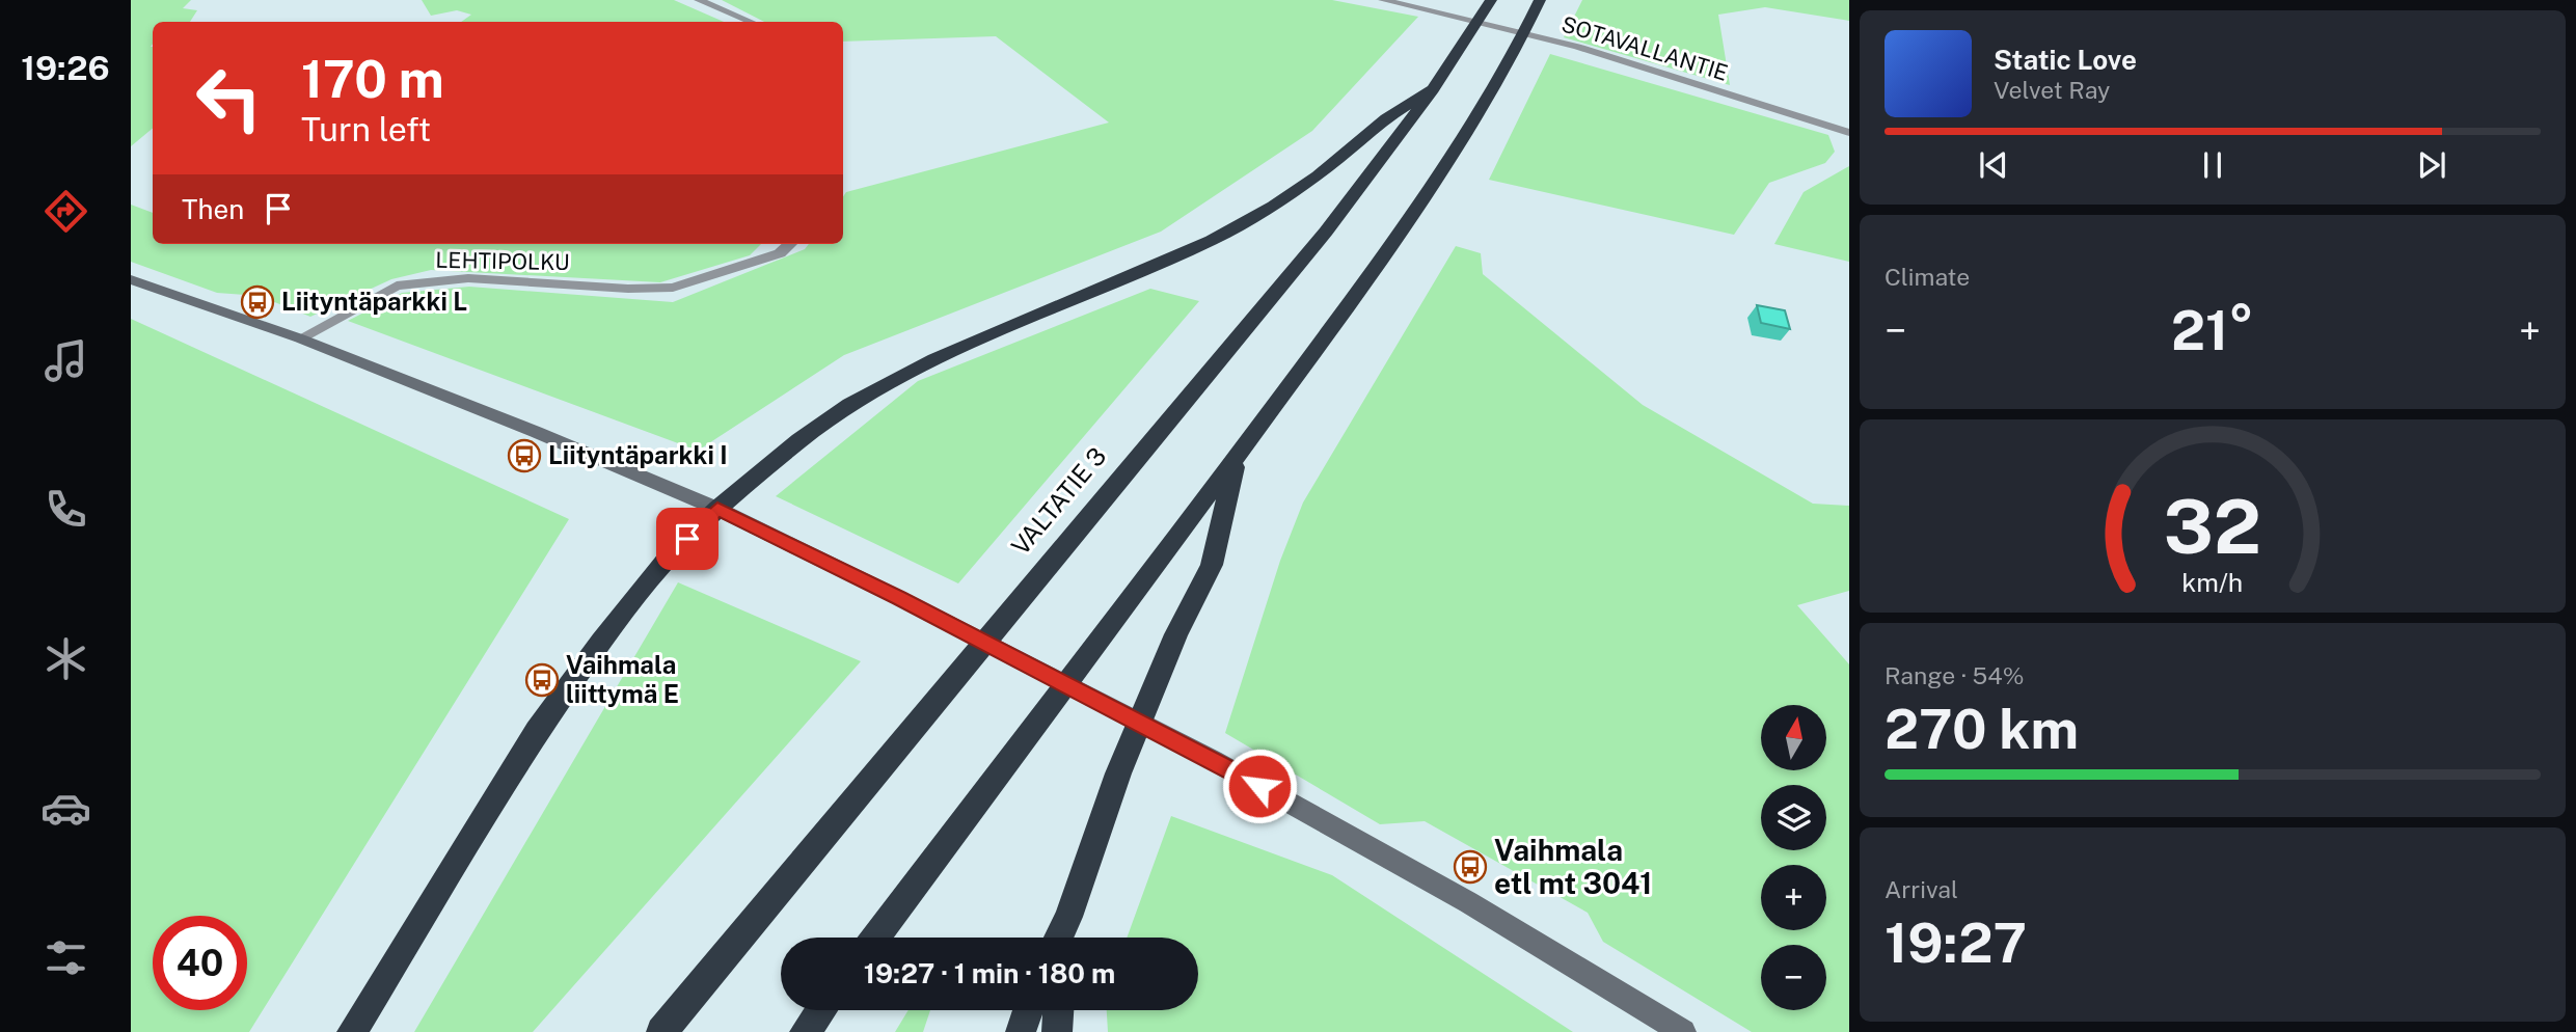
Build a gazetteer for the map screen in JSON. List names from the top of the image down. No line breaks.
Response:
{"streets":{"highway":["VALTATIE 3"],"street":["SOTAVALLANTIE","LEHTIPOLKU"]},"places":{"bus stop":["Liityntäparkki L","Liityntäparkki I","Vaihmala liittymä E","Vaihmala etl mt 3041"]},"north":"top","page":{"tabs":"19:26","turn":["170 m","Turn left"],"song":["Static Love","Velvet Ray"],"then":"Then","tile":["Climate",["Range · 54%","270 km"],["Arrival","19:27"]],"heat":["−","21°","+"],"map_buttons":["+","−"],"limit":"40","trip":"19:27 · 1 min · 180 m","gauge":["32","km/h"]}}
